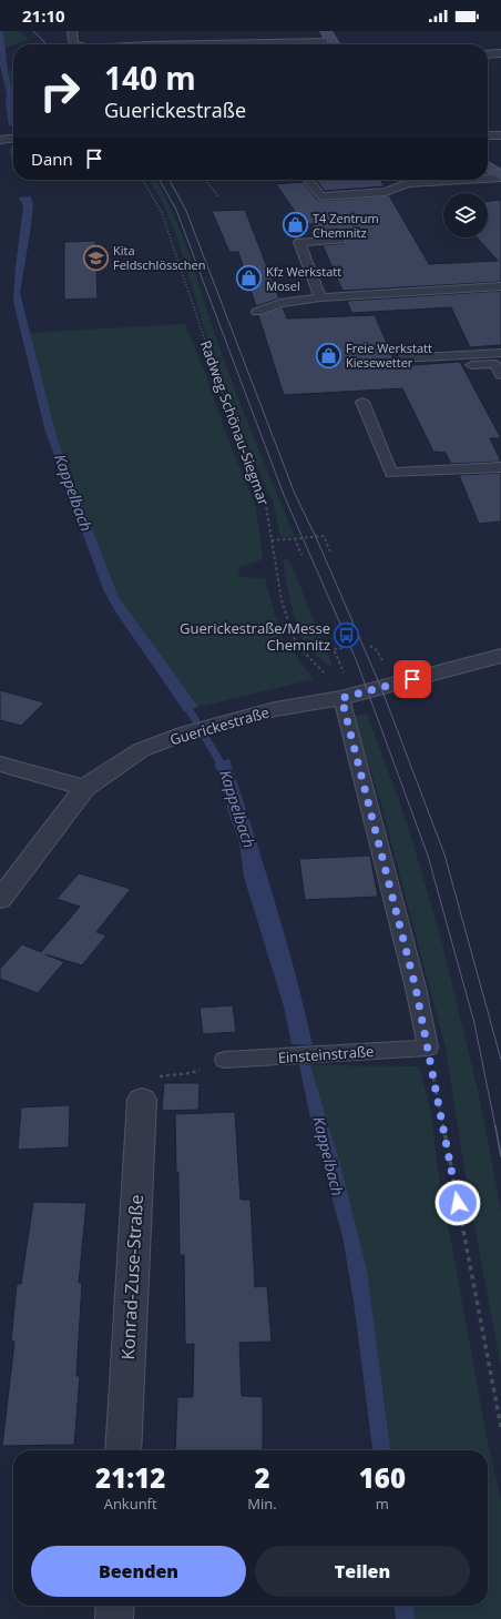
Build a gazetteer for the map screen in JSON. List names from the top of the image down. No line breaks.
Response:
{"streets":{"street":["Guerickestraße","Konrad-Zuse-Straße"],"lane":["Einsteinstraße"],"path":["Radweg Schönau-Siegmar"]},"crossings":[["Radweg Schönau-Siegmar","Guerickestraße"]],"water":["Kappelbach"],"places":{"shop":["T4 Zentrum Chemnitz","Kfz Werkstatt Mosel","Freie Werkstatt Kiesewetter"],"school or university":["Kita Feldschlösschen"],"bus stop":["Guerickestraße/Messe Chemnitz"]},"page":{"status":"21:10","turn":["140 m","Guerickestraße"],"then":"Dann","eta":["21:12","Ankunft","2","Min.","160","m"],"buttons":["Beenden","Teilen"]}}
